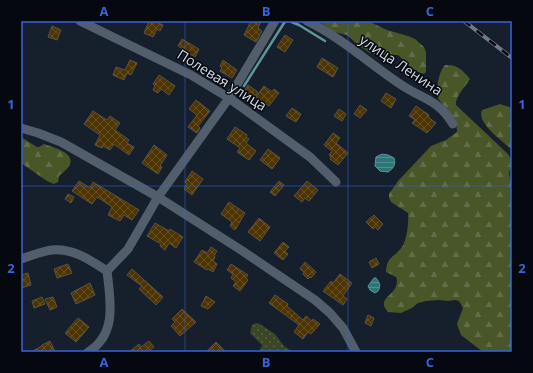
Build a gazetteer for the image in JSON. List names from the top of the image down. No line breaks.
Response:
{"streets":{"street":["улица Ленина","Полевая улица"]},"grid":{"columns":["A","B","C"],"rows":["1","2"]}}
